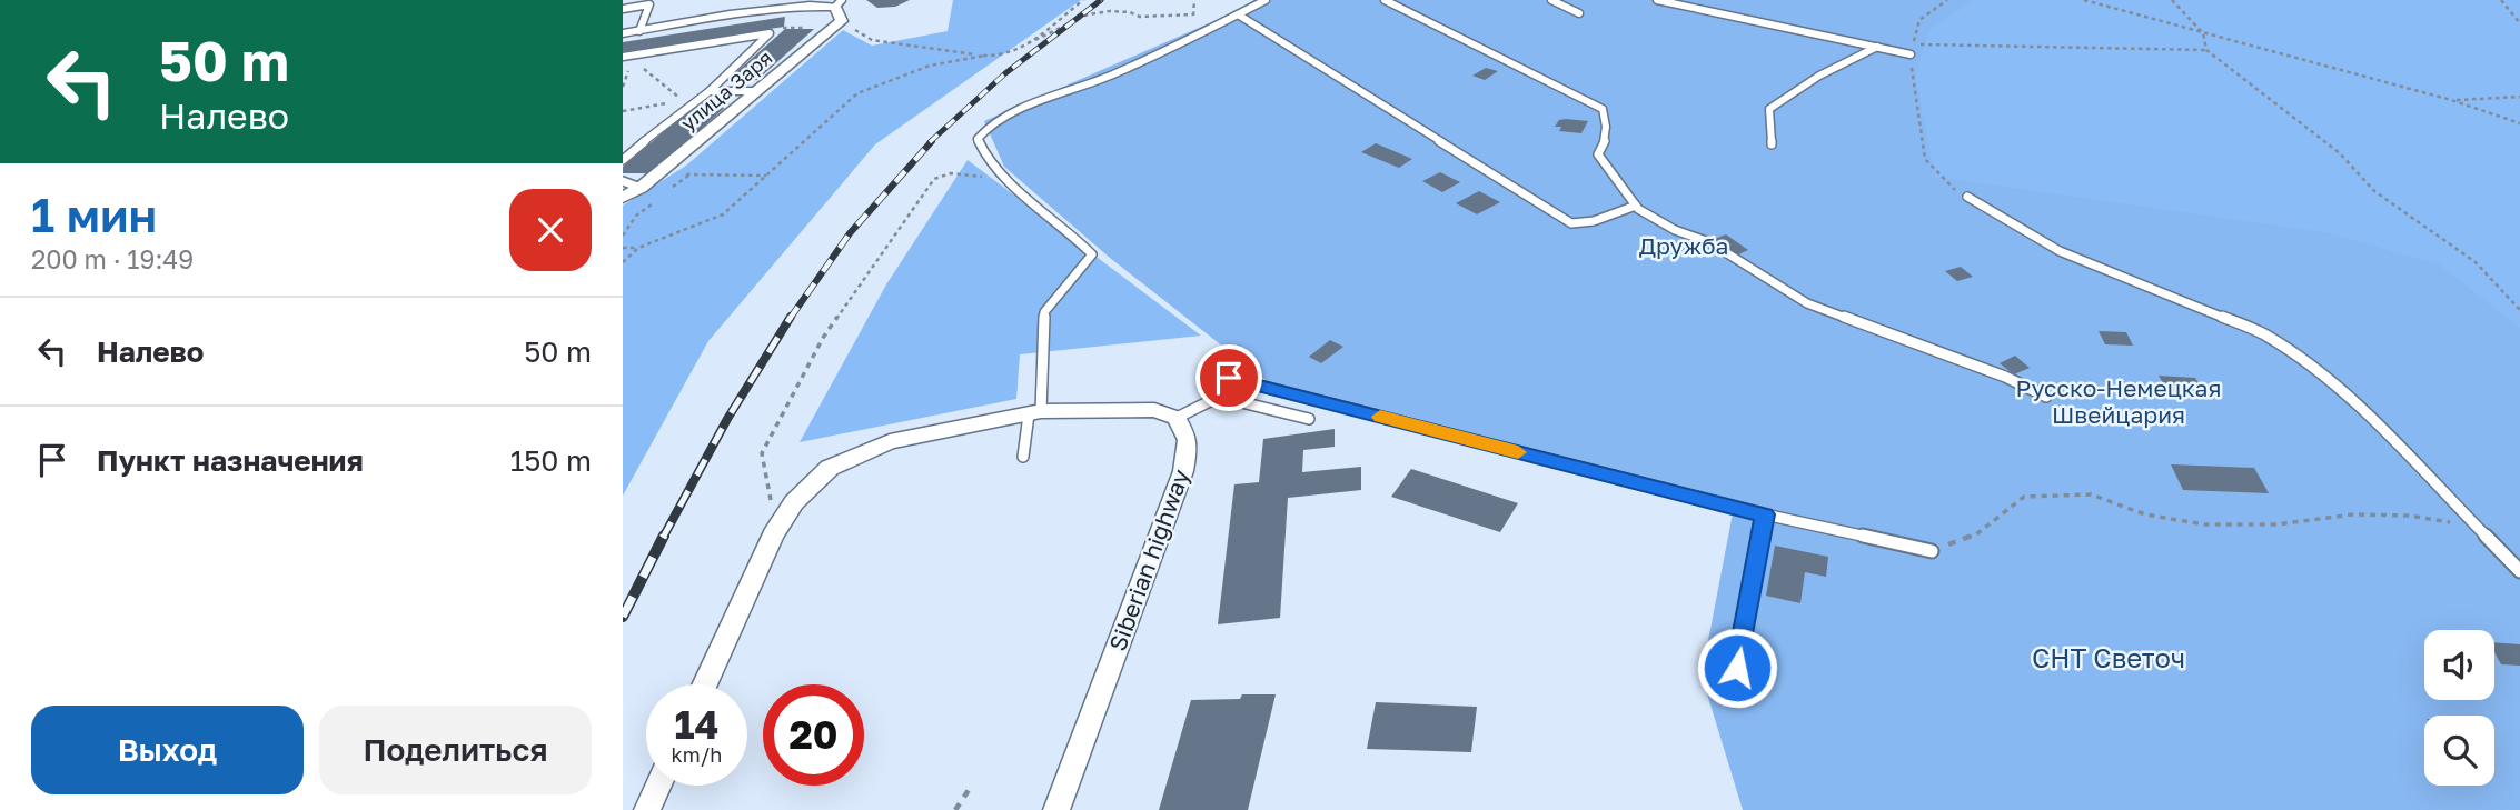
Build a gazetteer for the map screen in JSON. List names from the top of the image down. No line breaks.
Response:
{"streets":{"street":["улица Заря","Siberian highway"]},"parks":["Дружба","Русско-Немецкая Швейцария","СНТ Светоч"],"page":{"turn":["50 m","Налево"],"heading":["1 мин","200 m · 19:49"],"list":[{"name":"Налево","value":"50 m"},{"name":"Пункт назначения","value":"150 m"}],"speed":"14 km/h","limit":"20","buttons":["Выход","Поделиться"]}}
